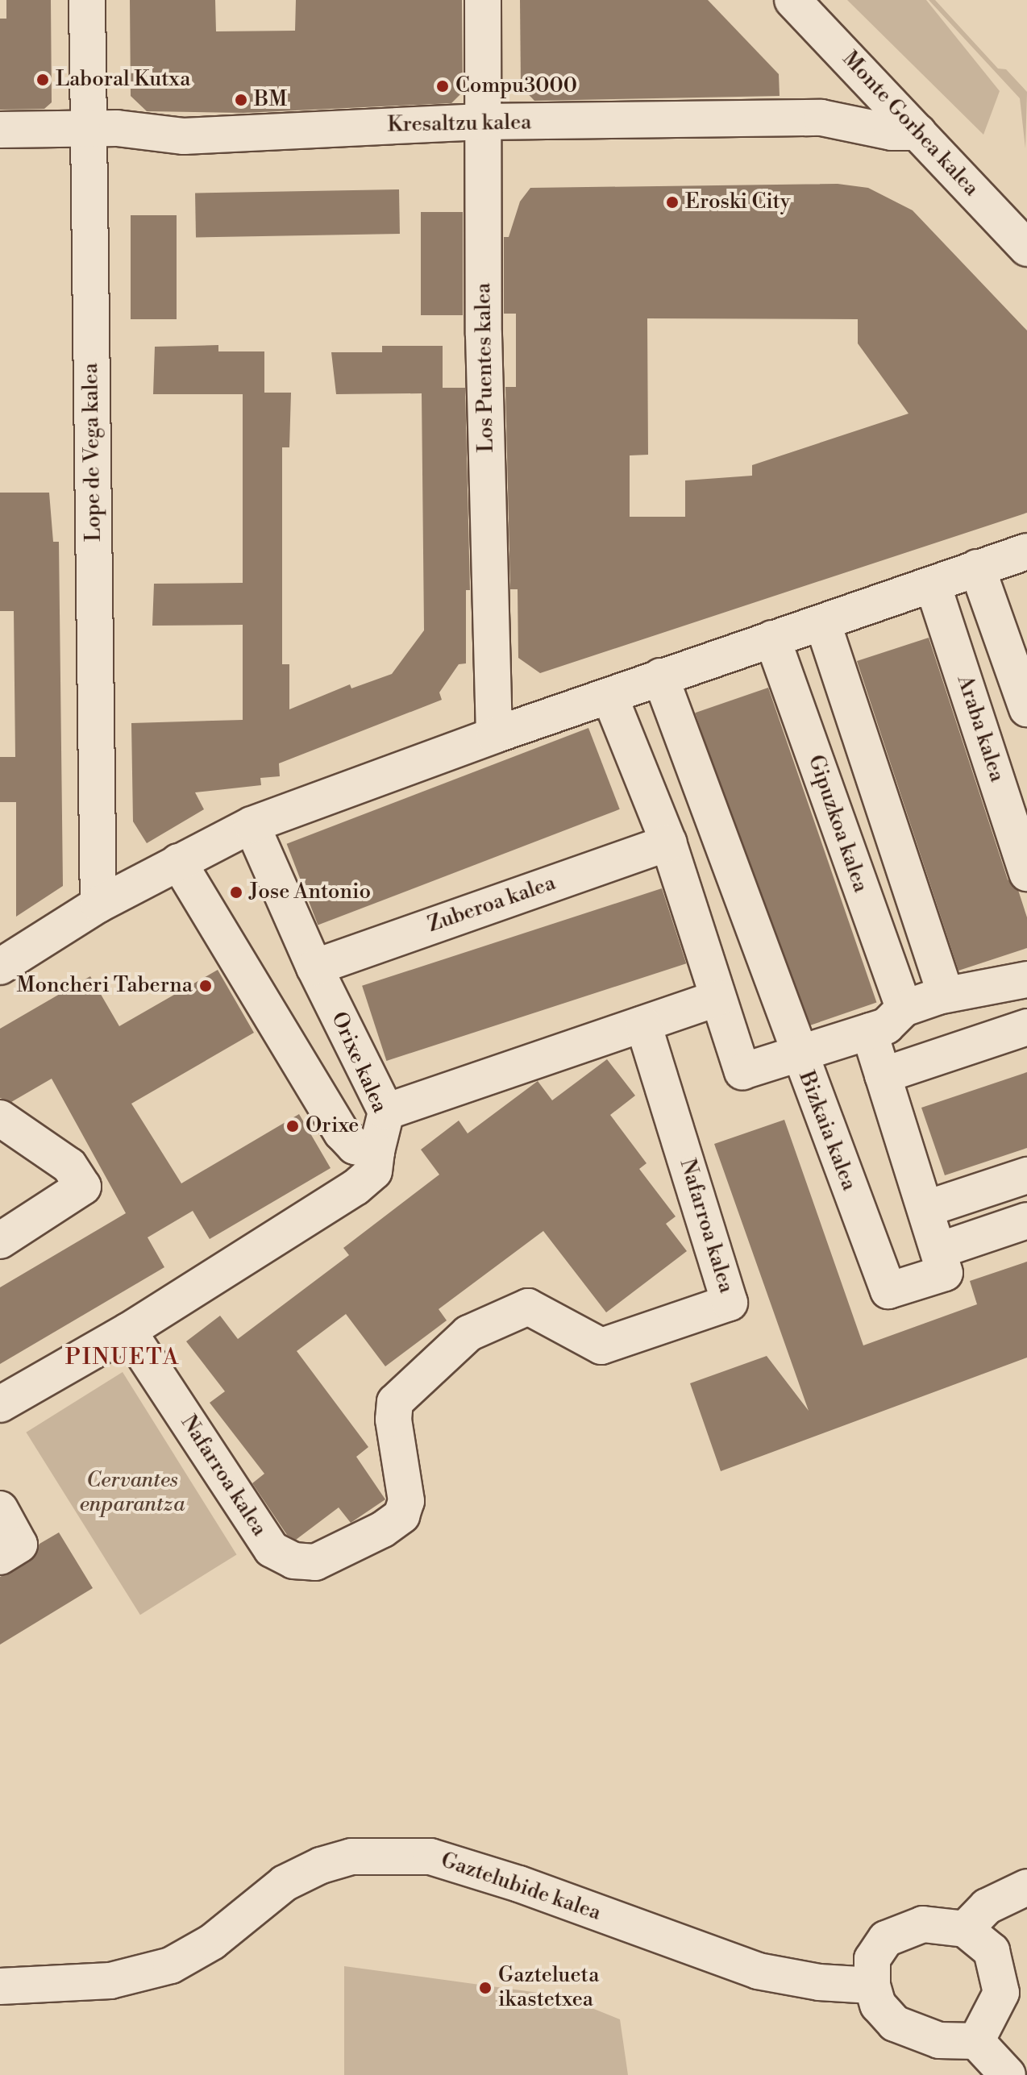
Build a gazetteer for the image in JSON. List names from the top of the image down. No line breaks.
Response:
{"streets":{"street":["Kresaltzu kalea","Monte Gorbea kalea","Los Puentes kalea","Lope de Vega kalea","Araba kalea","Gipuzkoa kalea","Zuberoa kalea","Orixe kalea","Bizkaia kalea","Nafarroa kalea","Gaztelubide kalea"]},"crossings":[["Kresaltzu kalea","Monte Gorbea kalea"],["Kresaltzu kalea","Los Puentes kalea"],["Kresaltzu kalea","Lope de Vega kalea"],["Zuberoa kalea","Orixe kalea"]],"districts":["PINUETA"],"parks":["Cervantes enparantza"],"places":["Laboral Kutxa","Compu3000","BM","Eroski City","Jose Antonio","Moncheri Taberna","Orixe","Gaztelueta ikastetxea"]}
